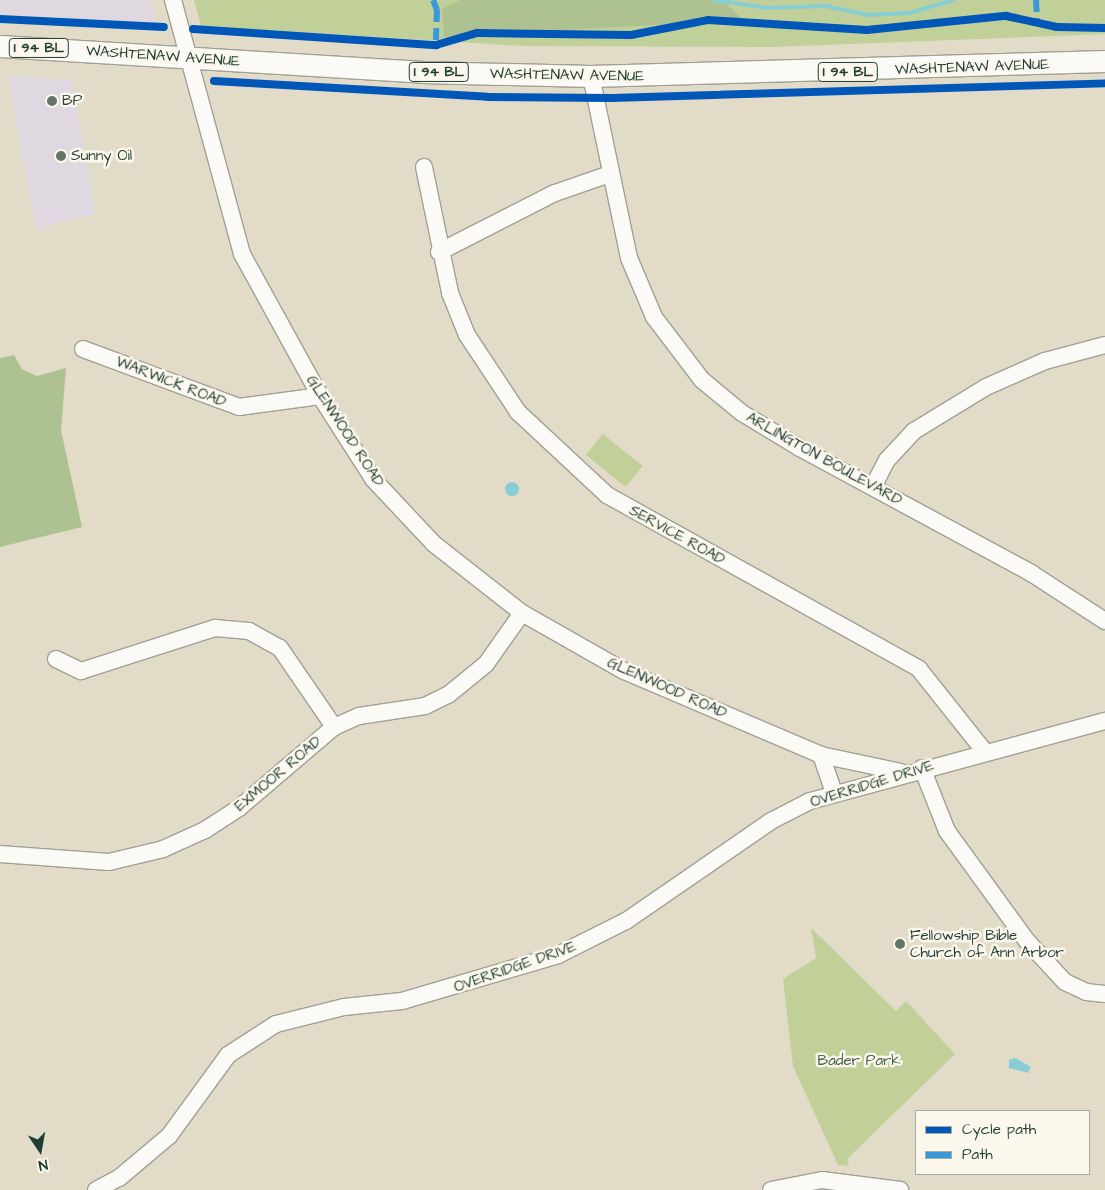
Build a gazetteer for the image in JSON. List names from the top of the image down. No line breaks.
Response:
{"streets":{"main road":["I 94 BL","WASHTENAW AVENUE"],"street":["WARWICK ROAD","GLENWOOD ROAD","ARLINGTON BOULEVARD","SERVICE ROAD","EXMOOR ROAD","OVERRIDGE DRIVE"]},"crossings":[["WASHTENAW AVENUE","GLENWOOD ROAD"],["WASHTENAW AVENUE","ARLINGTON BOULEVARD"],["WARWICK ROAD","GLENWOOD ROAD"],["GLENWOOD ROAD","EXMOOR ROAD"],["GLENWOOD ROAD","OVERRIDGE DRIVE"],["SERVICE ROAD","OVERRIDGE DRIVE"]],"parks":["Bader Park"],"places":["BP","Sunny Oil","Fellowship Bible Church of Ann Arbor"],"legend":["Cycle path","Path"],"north":"bottom"}
